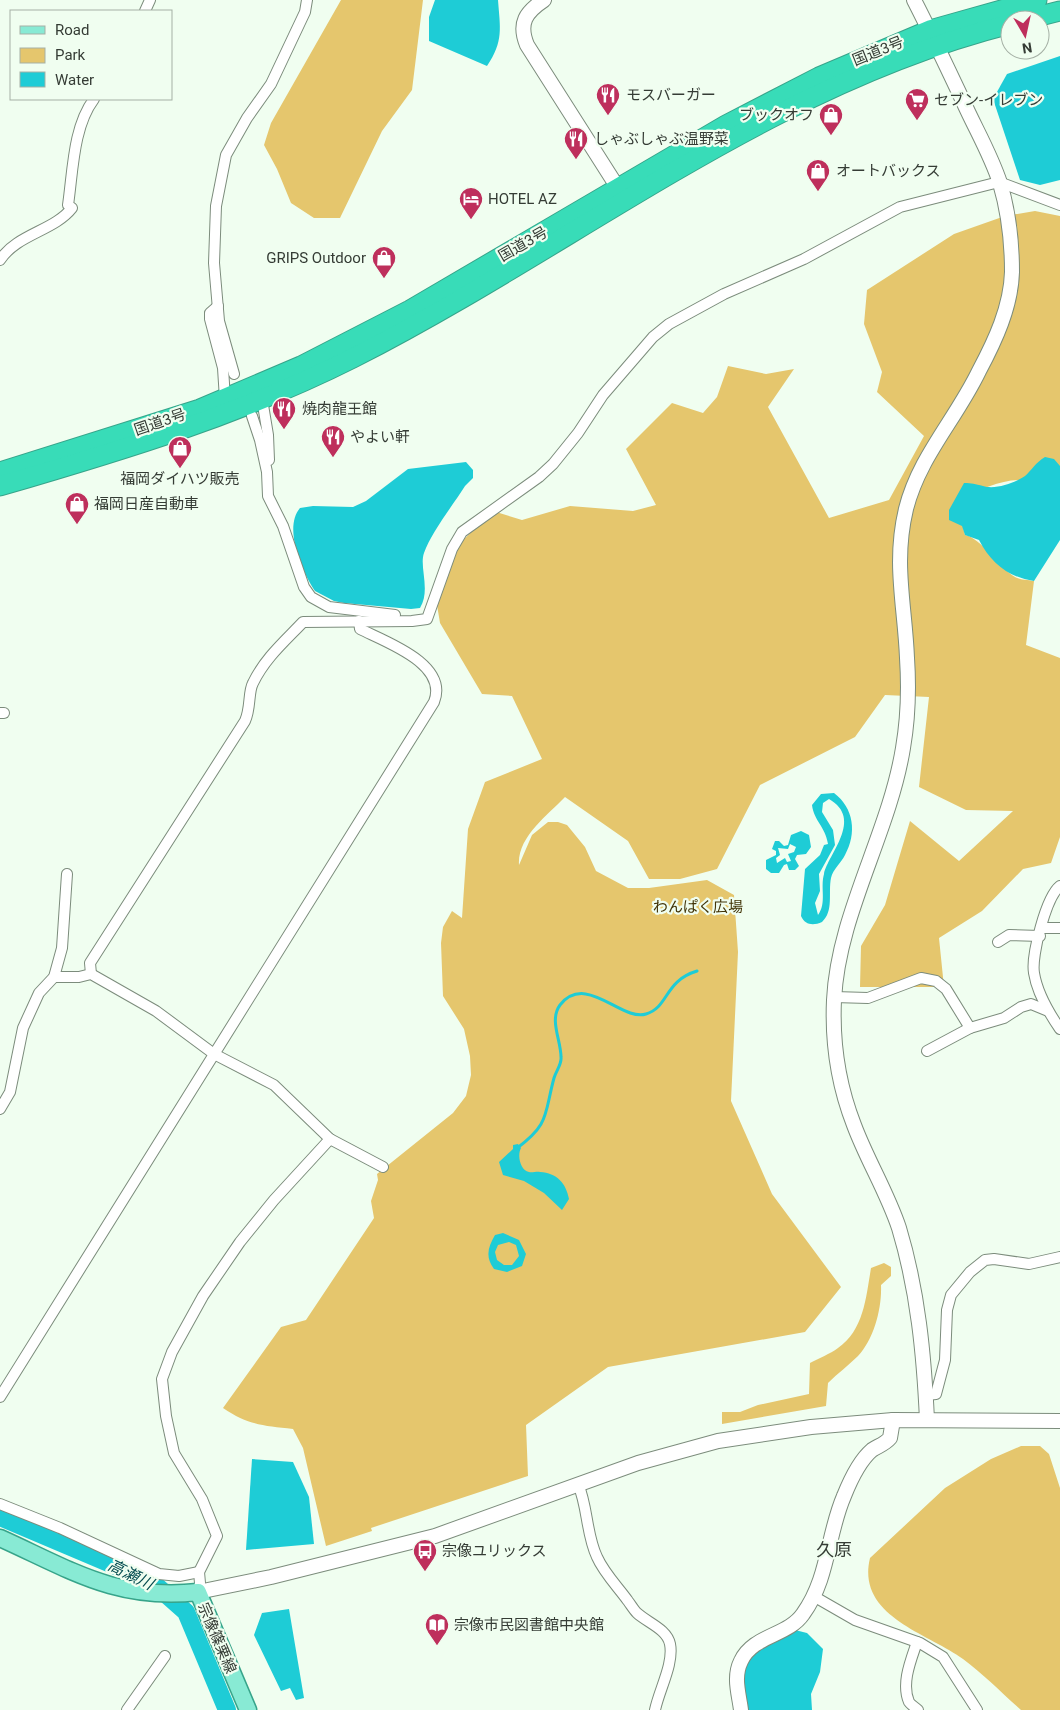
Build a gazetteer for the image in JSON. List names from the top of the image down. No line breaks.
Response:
{"streets":{"highway":["国道3号"],"main road":["宗像篠栗線"]},"districts":["久原"],"water":["高瀬川"],"parks":["わんぱく広場"],"places":{"restaurant":["モスバーガー","しゃぶしゃぶ温野菜","焼肉龍王館","やよい軒"],"supermarket":["セブン-イレブン"],"shop":["ブックオフ","オートバックス","GRIPS Outdoor","福岡ダイハツ販売","福岡日産自動車"],"hotel":["HOTEL AZ"],"bus stop":["宗像ユリックス"],"library":["宗像市民図書館中央館"]},"legend":["Road","Park","Water"],"north":"bottom"}
